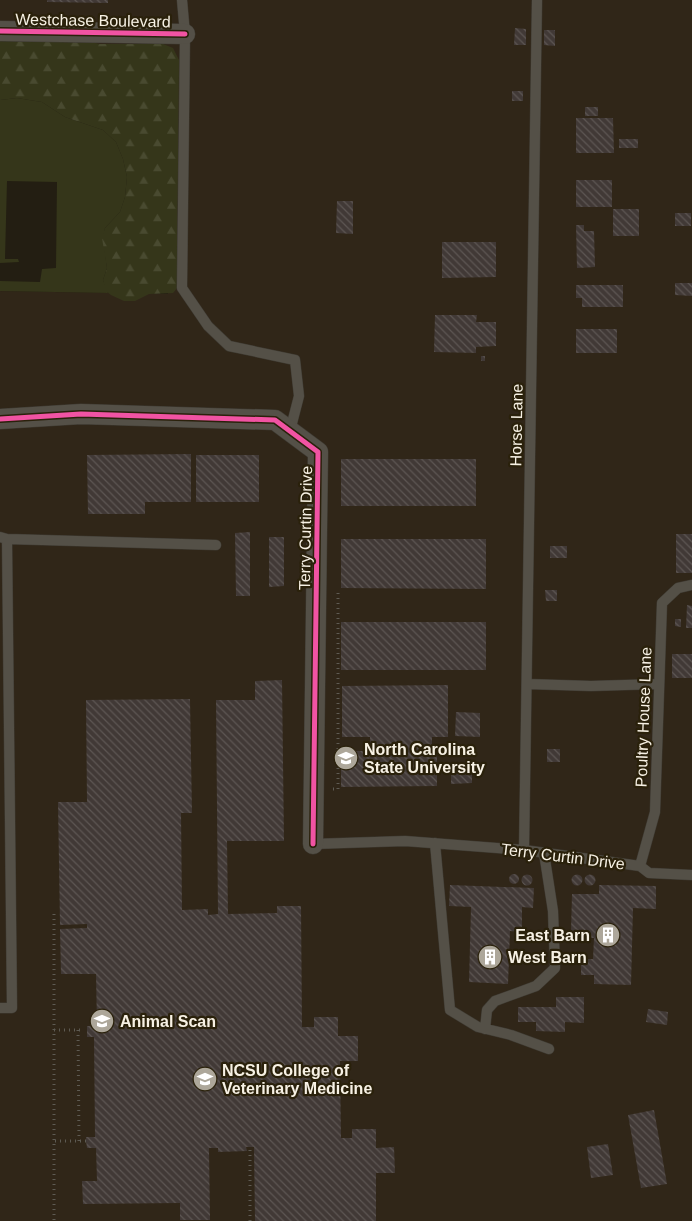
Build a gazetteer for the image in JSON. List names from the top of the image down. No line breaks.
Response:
{"streets":{"street":["Westchase Boulevard","Terry Curtin Drive"],"lane":["Horse Lane","Poultry House Lane"]},"crossings":[["Horse Lane","Terry Curtin Drive"],["Terry Curtin Drive","Poultry House Lane"]],"places":{"school or university":["North Carolina State University","Animal Scan","NCSU College of Veterinary Medicine"],"building":["East Barn","West Barn"]}}
